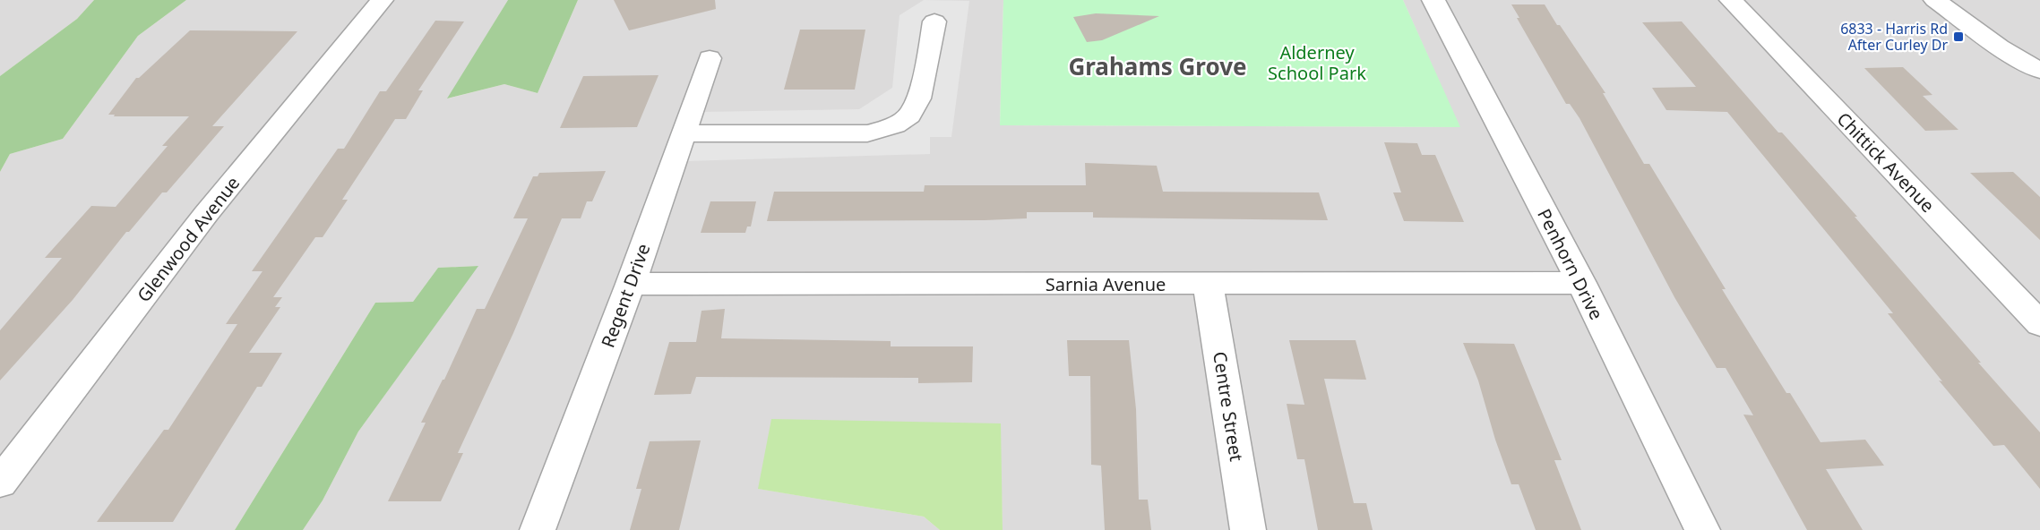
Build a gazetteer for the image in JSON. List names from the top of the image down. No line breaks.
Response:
{"streets":{"street":["Chittick Avenue","Glenwood Avenue","Penhorn Drive","Sarnia Avenue","Regent Drive","Centre Street"]},"crossings":[["Penhorn Drive","Sarnia Avenue"],["Sarnia Avenue","Regent Drive"],["Sarnia Avenue","Centre Street"]],"districts":["Grahams Grove"],"parks":["Alderney School Park"],"places":{"transit":["6833 - Harris Rd After Curley Dr"]}}
